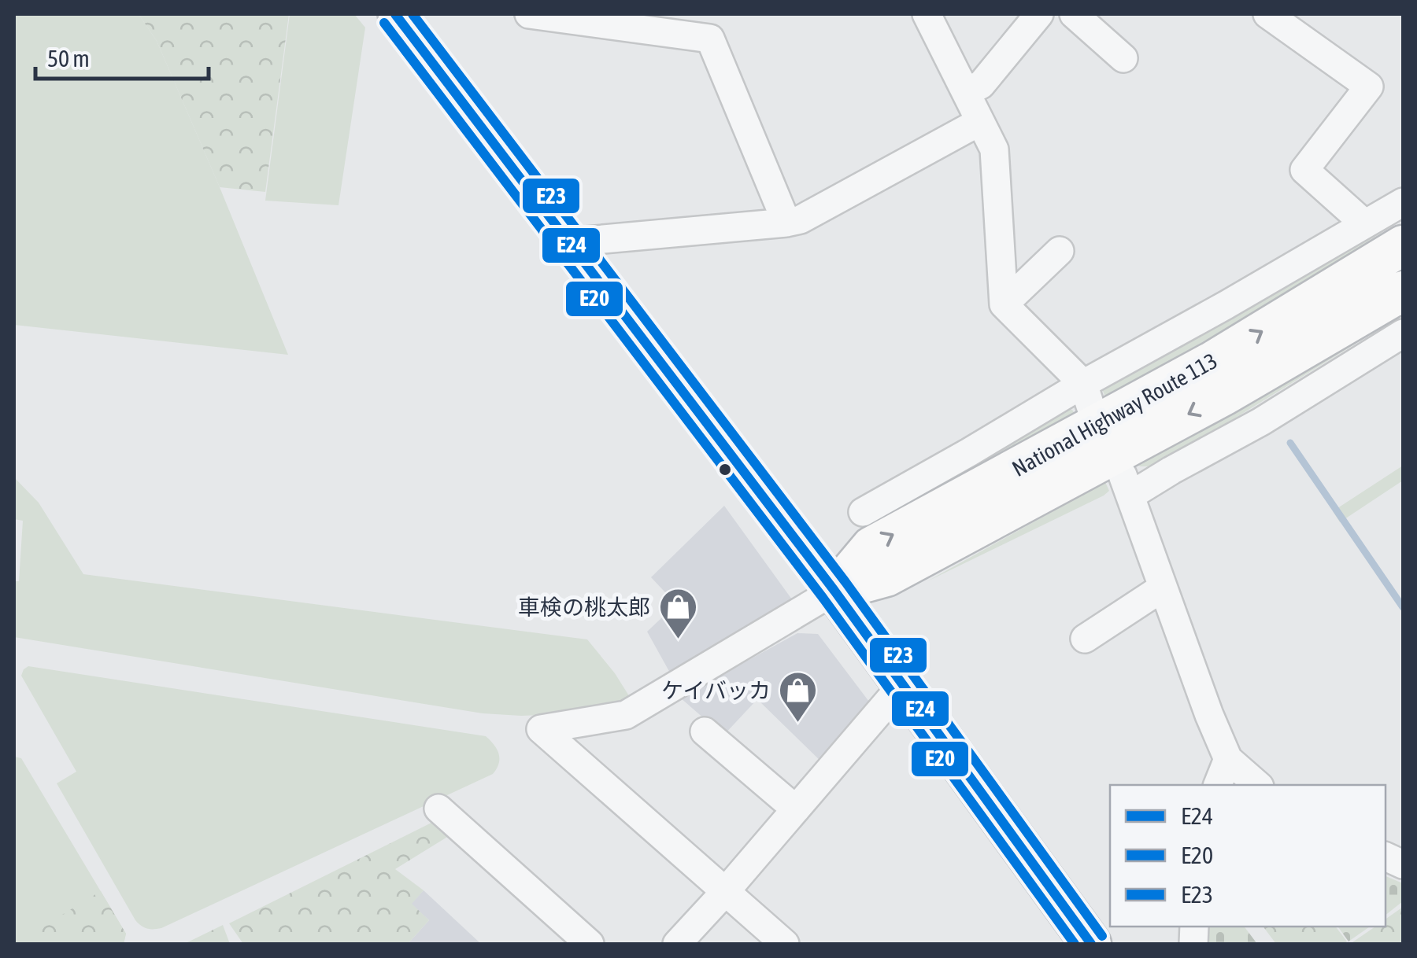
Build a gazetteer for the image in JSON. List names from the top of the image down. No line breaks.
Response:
{"streets":{"highway":["National Highway Route 113"]},"places":{"shop":["車検の桃太郎","ケイバッカ"]},"lines":["transit line E24","transit line E23","transit line E20"],"legend":["E24","E20","E23"],"scale_bar":"50 m"}
